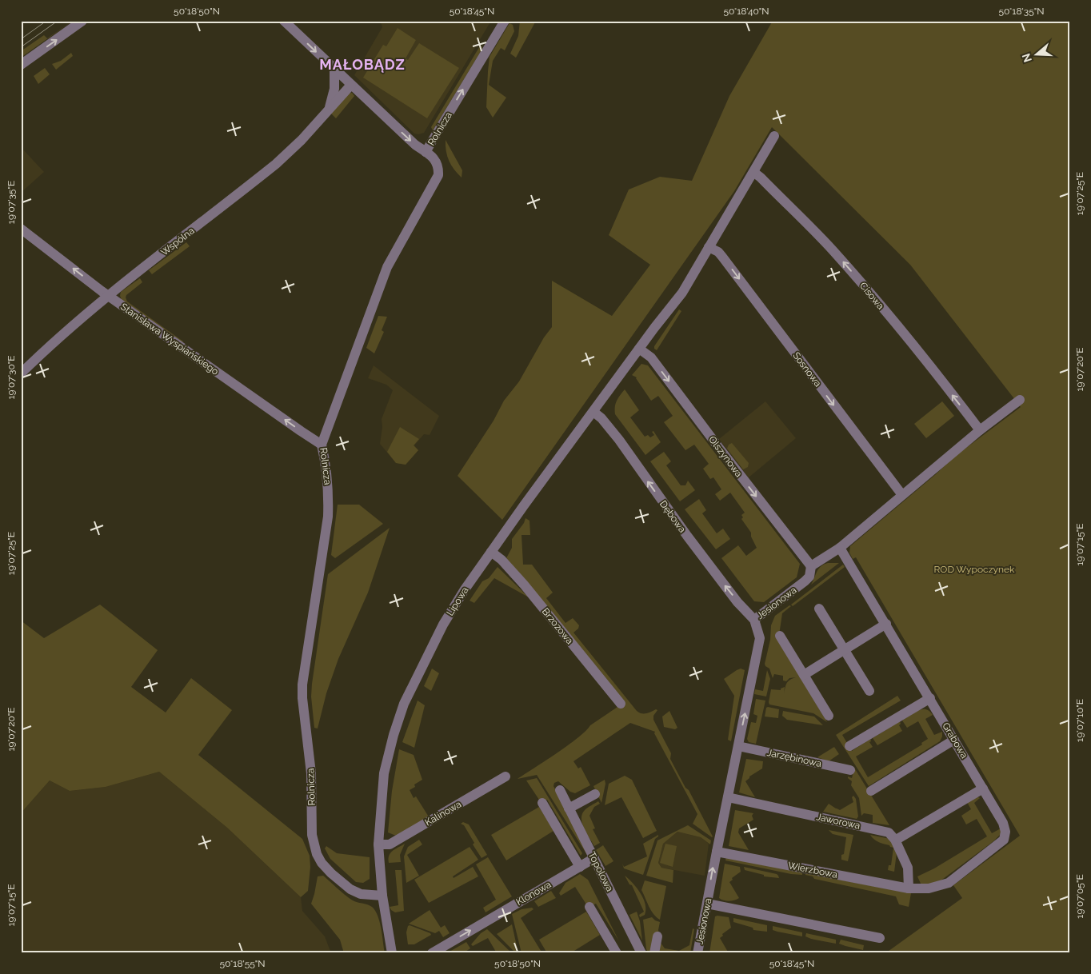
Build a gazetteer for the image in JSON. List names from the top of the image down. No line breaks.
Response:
{"streets":{"street":["Rolnicza","Wspólna","Cisowa","Stanisława Wyspiańskiego","Sosnowa","Olszynowa","Dębowa","Lipowa","Jesionowa","Brzozowa","Grabowa","Jarzębinowa","Kalinowa","Jaworowa","Wierzbowa","Topolowa","Klonowa"]},"crossings":[["Rolnicza","Stanisława Wyspiańskiego"],["Rolnicza","Lipowa"],["Wspólna","Stanisława Wyspiańskiego"],["Cisowa","Lipowa"],["Sosnowa","Lipowa"],["Olszynowa","Lipowa"],["Olszynowa","Jesionowa"],["Dębowa","Lipowa"],["Dębowa","Jesionowa"],["Lipowa","Brzozowa"],["Lipowa","Kalinowa"],["Jesionowa","Jarzębinowa"],["Jesionowa","Jaworowa"],["Jesionowa","Wierzbowa"],["Grabowa","Jaworowa"],["Grabowa","Wierzbowa"],["Jaworowa","Wierzbowa"],["Topolowa","Klonowa"]],"one_way":["Cisowa","Stanisława Wyspiańskiego","Sosnowa","Olszynowa","Dębowa","Jesionowa","Klonowa"],"districts":["MAŁOBĄDZ"],"parks":["ROD Wypoczynek"],"north":"left","coordinates":["50°18'50\"N","50°18'45\"N","50°18'40\"N","50°18'35\"N","19°07'25\"E","19°07'35\"E","19°07'20\"E","19°07'30\"E","19°07'15\"E","19°07'10\"E","19°07'05\"E","50°18'55\"N"]}
